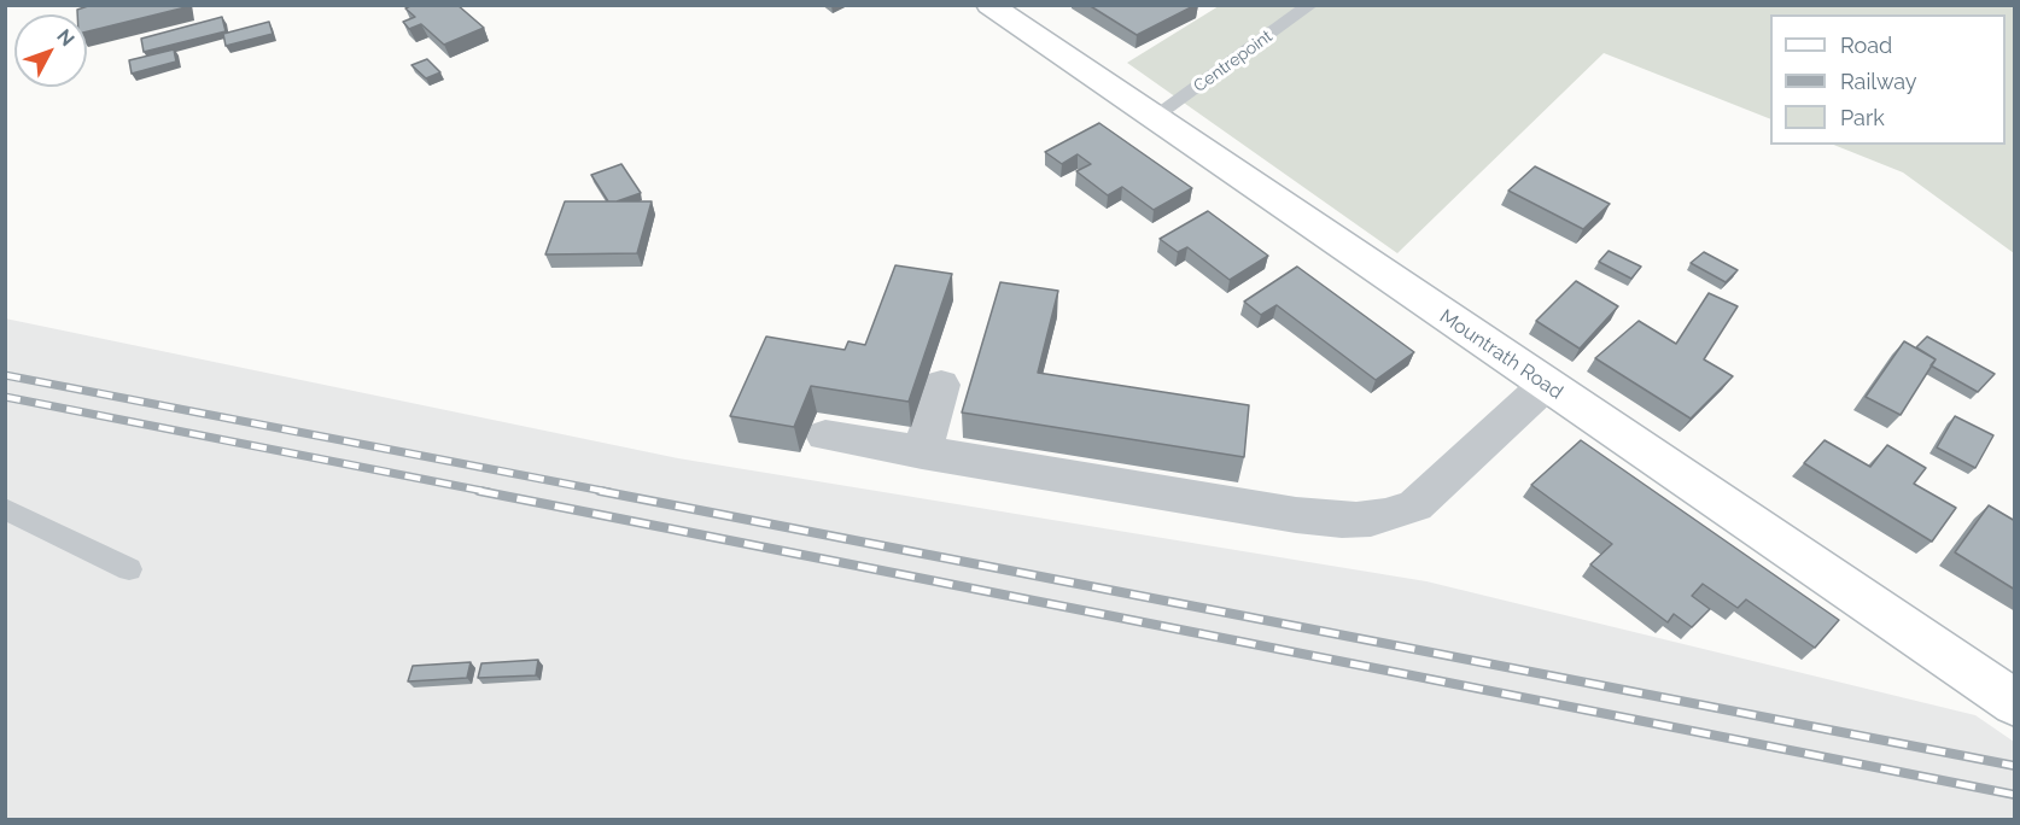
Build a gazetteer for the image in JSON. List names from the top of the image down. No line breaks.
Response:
{"streets":{"main road":["Mountrath Road"],"lane":["Centrepoint"]},"crossings":[["Centrepoint","Mountrath Road"]],"legend":["Road","Railway","Park"],"north":"top right"}
